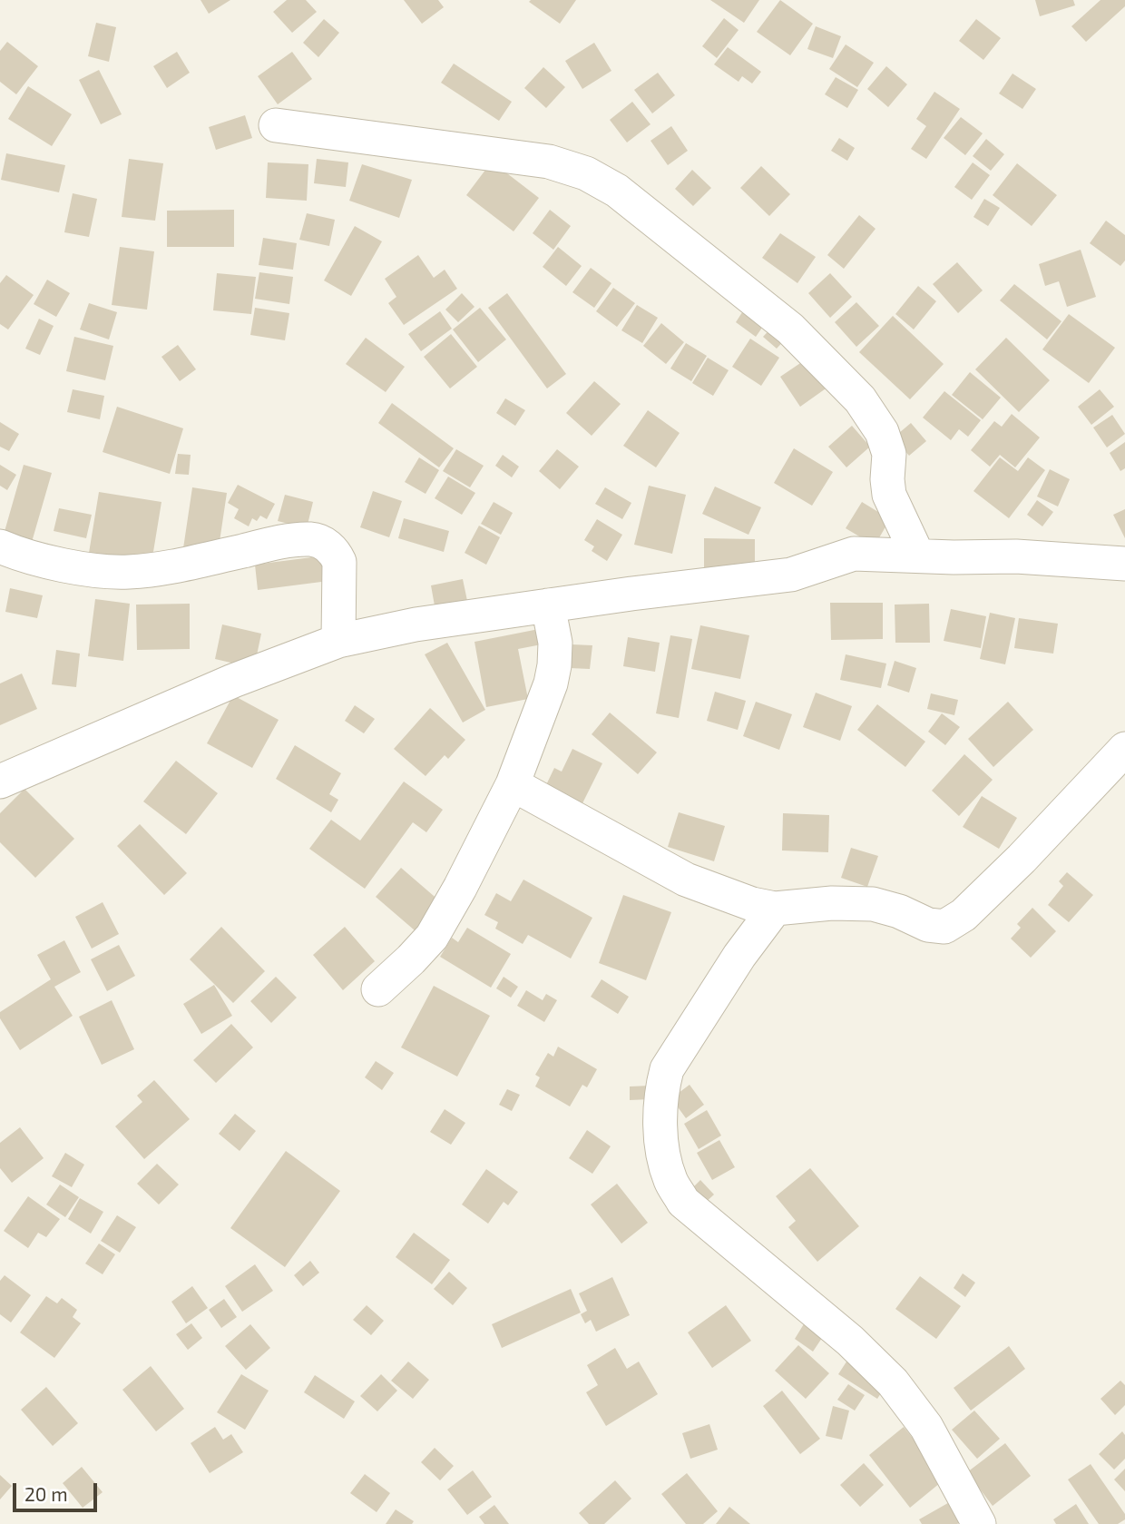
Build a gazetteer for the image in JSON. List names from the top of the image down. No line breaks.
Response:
{"scale_bar":"20 m"}
